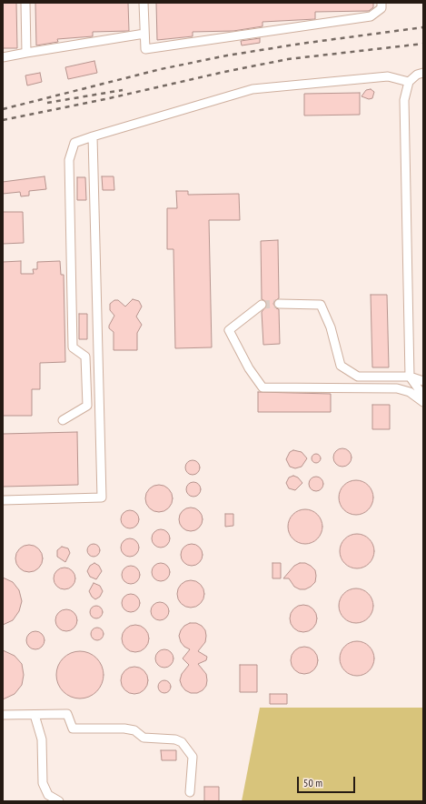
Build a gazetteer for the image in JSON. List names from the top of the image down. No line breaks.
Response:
{"scale_bar":"50 m"}
